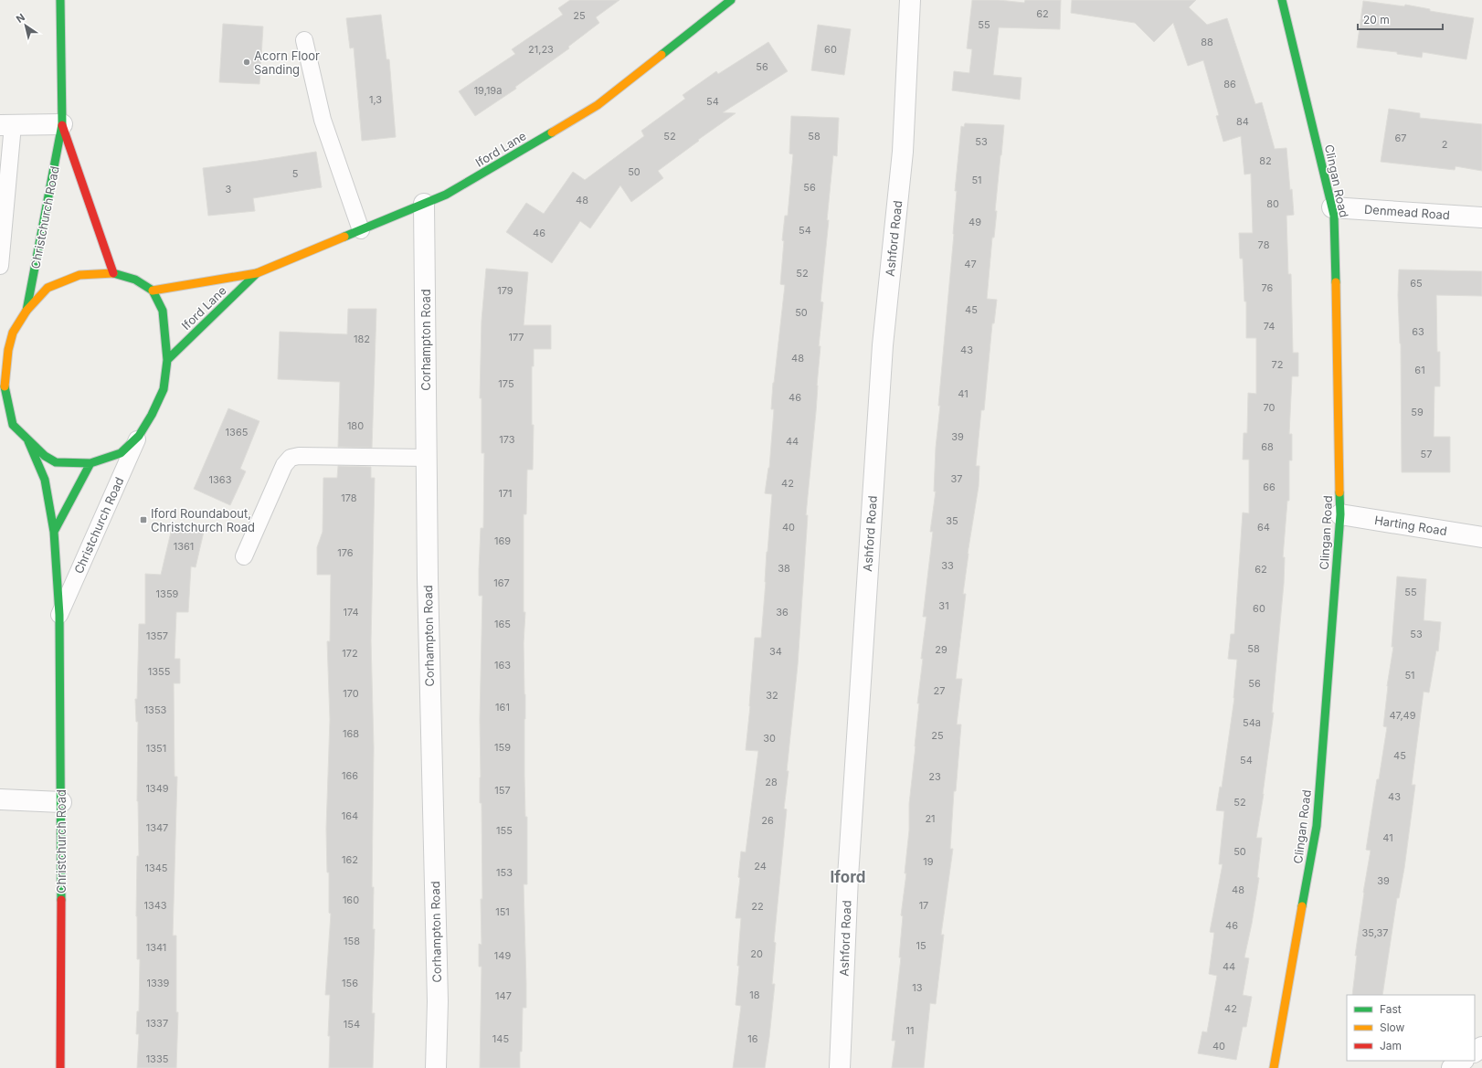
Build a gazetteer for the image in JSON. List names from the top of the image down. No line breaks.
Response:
{"streets":{"street":["Iford Lane","Clingan Road","Denmead Road","Christchurch Road","Ashford Road","Corhampton Road","Harting Road"]},"crossings":[["Iford Lane","Corhampton Road"],["Clingan Road","Denmead Road"],["Clingan Road","Harting Road"]],"districts":["Iford"],"places":{"other":["Acorn Floor Sanding"],"transit":["Iford Roundabout, Christchurch Road"]},"house_numbers":["62","25","55","88","21,23","60","56","86","19,19a","1,3","54","84","52","58","67","53","2","82","50","5","51","56","3","48","80","49","54","46","78","47","52","65","76","179","45","50","74","63","177","182","43","48","72","61","175","41","46","70","59","180","1365","39","173","44","68","57","37","1363","42","66","171","178","35","40","64","169","1361","176","33","38","62","167","55","1359","31","60","174","36","165","53","1357","58","29","34","172","163","1355","51","56","27","170","32","161","1353","47,49","54a","168","25","30","159","1351","45","54","166","23","28","1349","157","43","52","164","21","26","1347","155","41","50","162","19","24","1345","153","39","48","160","1343","17","22","151","46","35,37","158","15","1341","20","149","44","1339","156","13","18","147","42","1337","154","11","145","16","40","1335"],"legend":["Fast","Slow","Jam"],"scale_bar":"20 m","north":"top left"}
